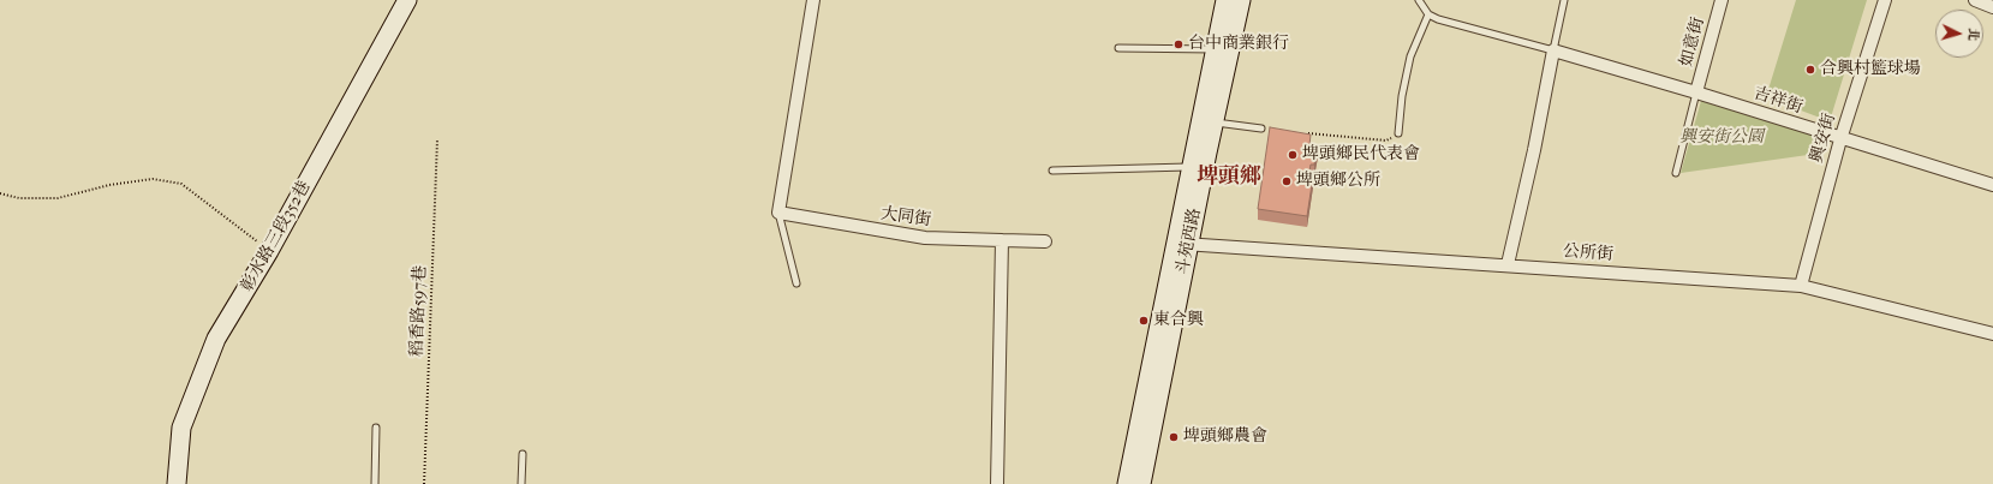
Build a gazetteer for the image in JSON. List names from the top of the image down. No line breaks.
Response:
{"streets":{"main road":["彰水路三段352巷","斗苑西路"],"street":["如意街","吉祥街","興安街","大同街","公所街"],"path":["稻香路597巷"]},"crossings":[["如意街","吉祥街"],["吉祥街","興安街"],["興安街","公所街"],["斗苑西路","公所街"]],"districts":["埤頭鄉"],"parks":["興安街公園"],"places":["台中商業銀行","合興村籃球場","埤頭鄉民代表會","埤頭鄉公所","東合興","埤頭鄉農會"],"north":"right"}
